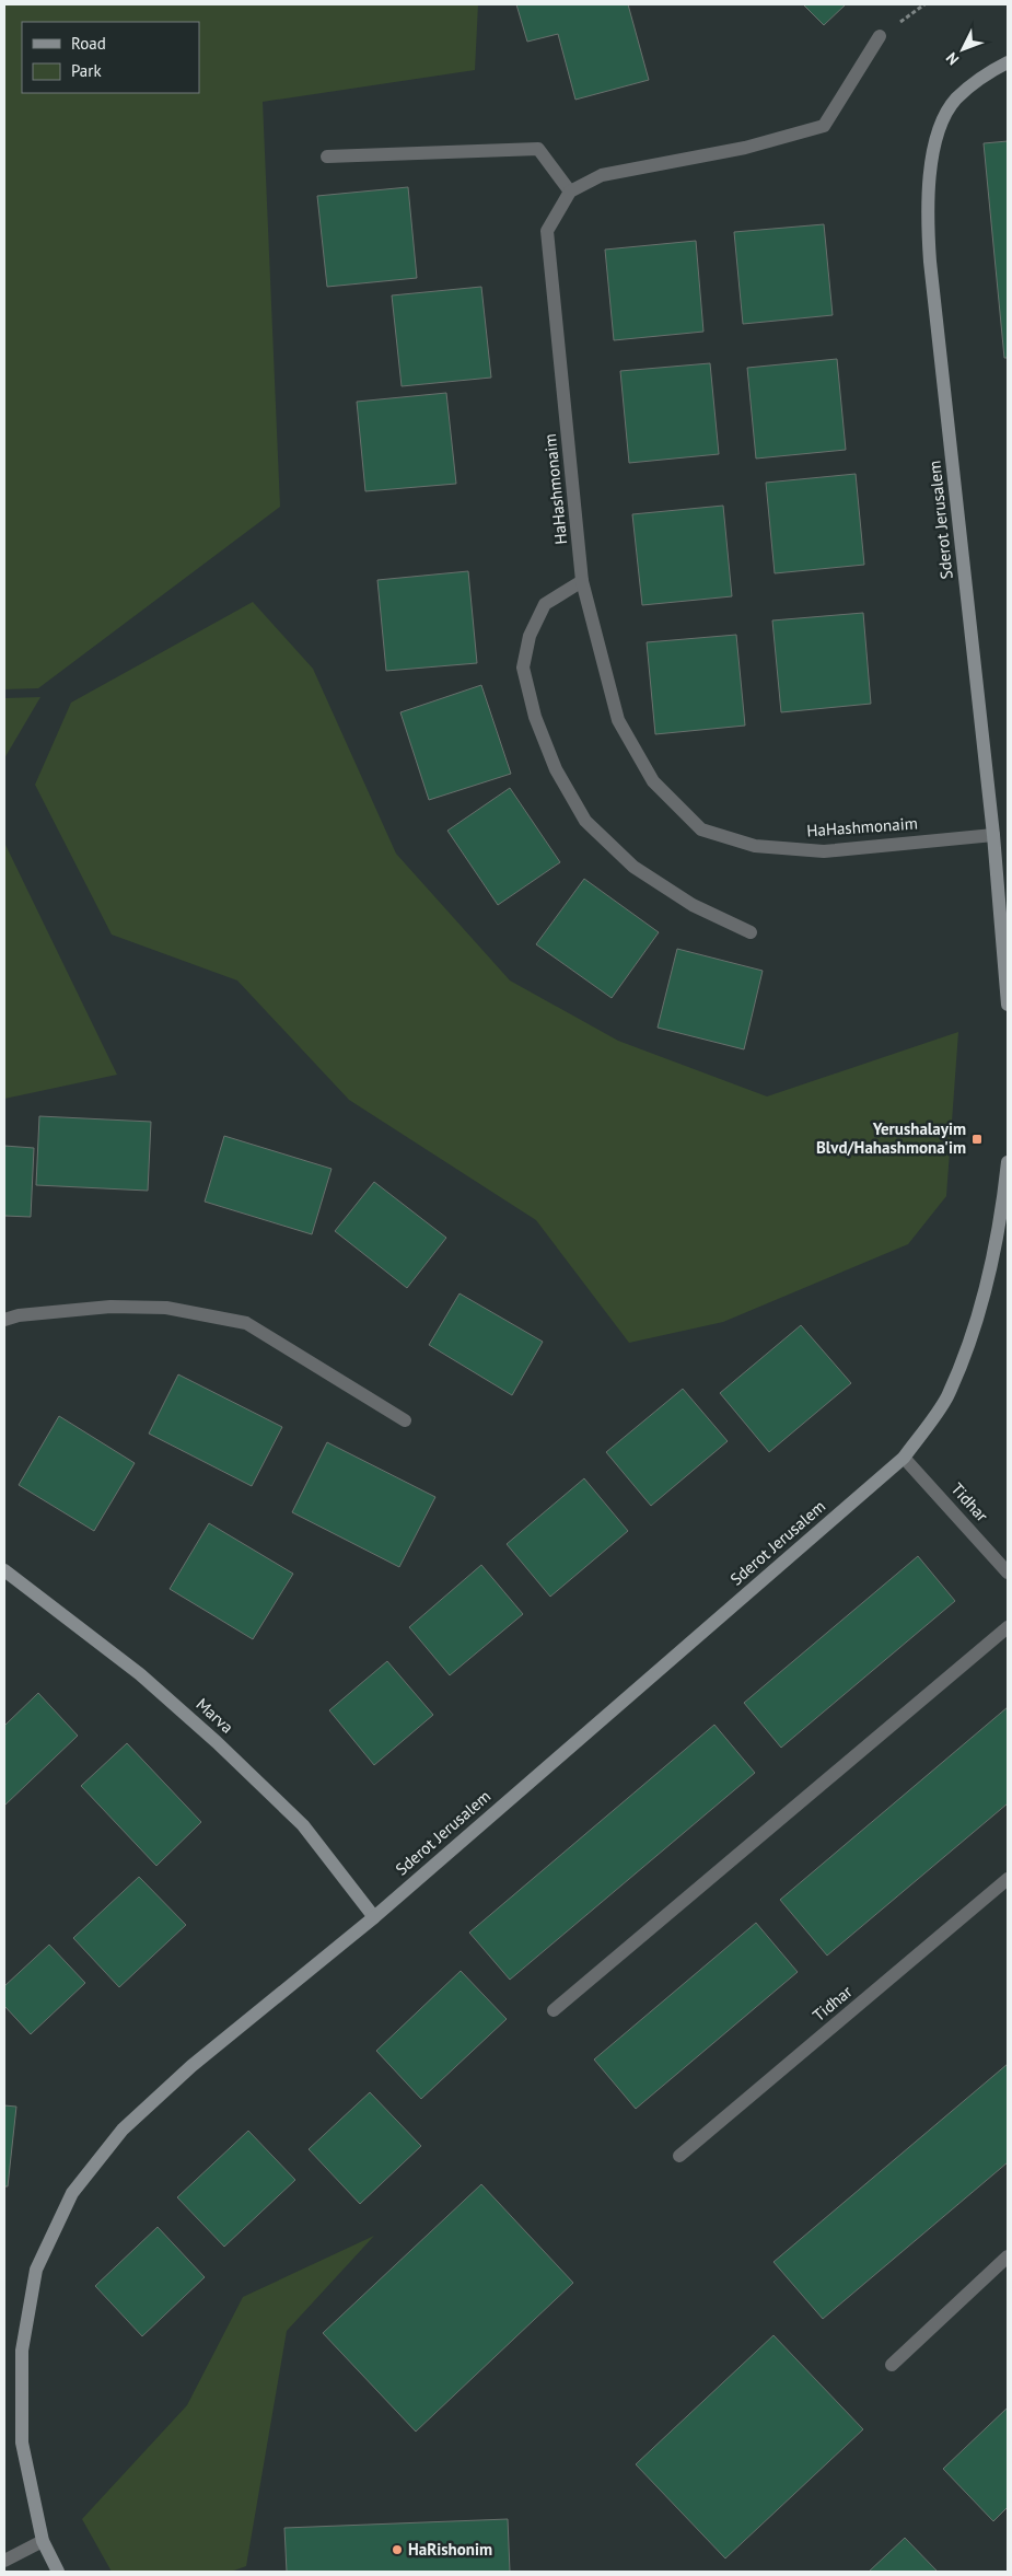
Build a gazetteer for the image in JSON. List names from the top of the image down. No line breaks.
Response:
{"streets":{"street":["HaHashmonaim","Sderot Jerusalem","Tidhar","Marva"]},"crossings":[["HaHashmonaim","Sderot Jerusalem"],["Sderot Jerusalem","Tidhar"],["Sderot Jerusalem","Marva"]],"places":{"transit":["Yerushalayim Blvd/Hahashmona'im"],"other":["HaRishonim"]},"legend":["Road","Park"],"north":"bottom left"}
